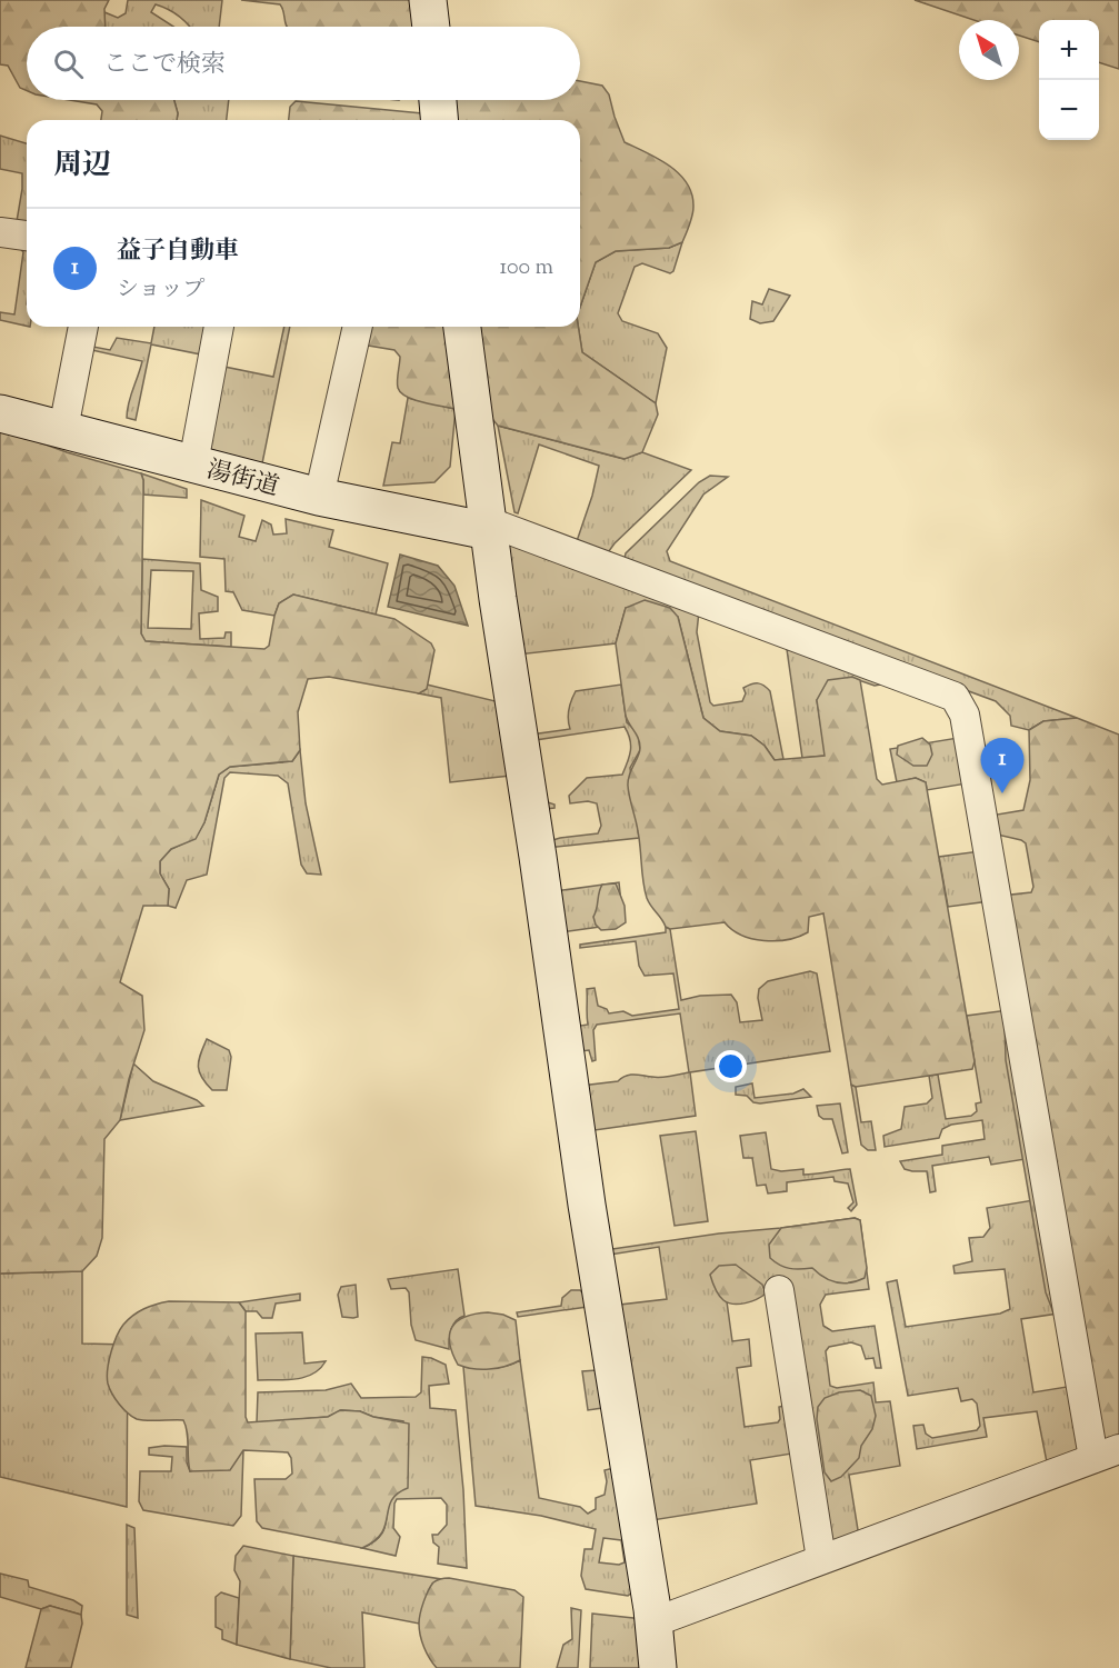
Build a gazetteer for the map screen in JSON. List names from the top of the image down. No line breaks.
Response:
{"streets":{"street":["湯街道"]},"north":"top left","page":{"map_buttons":["+","−"],"search":"ここで検索","heading":"周辺","list":[{"mark":"1","name":"益子自動車","note":"ショップ","value":"100 m"}],"pins":"1"}}
